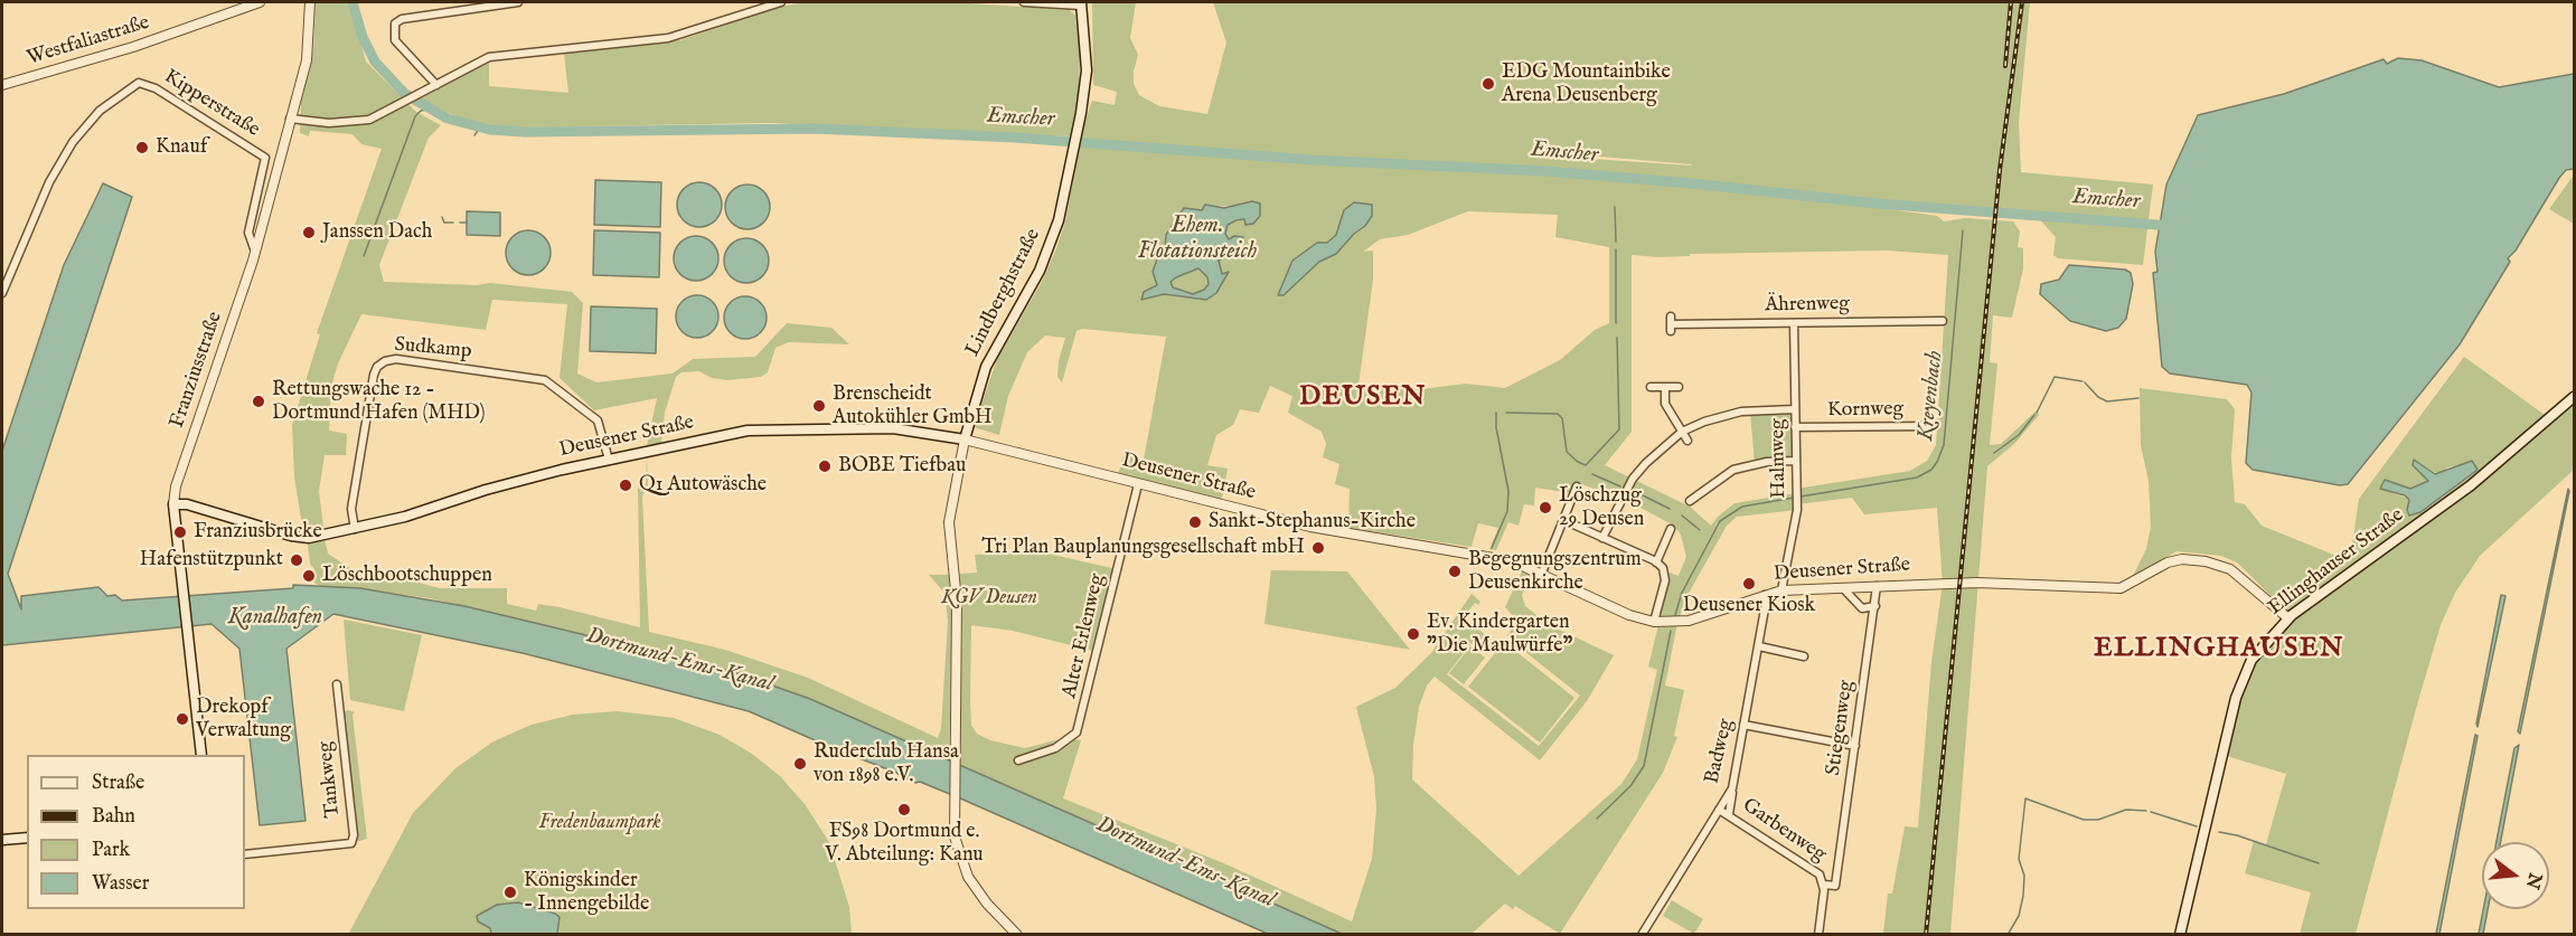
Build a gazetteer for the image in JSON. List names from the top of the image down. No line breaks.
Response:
{"streets":{"main road":["Lindberghstraße","Franziusstraße","Deusener Straße","Ellinghauser Straße"],"street":["Westfaliastraße","Kipperstraße","Ährenweg","Sudkamp","Kornweg","Halmweg","Alter Erlenweg","Stiegenweg","Badweg","Tankweg","Garbenweg"]},"crossings":[["Kipperstraße","Franziusstraße"],["Lindberghstraße","Deusener Straße"],["Ährenweg","Halmweg"],["Sudkamp","Deusener Straße"],["Franziusstraße","Deusener Straße"],["Kornweg","Halmweg"],["Deusener Straße","Halmweg"],["Deusener Straße","Ellinghauser Straße"],["Deusener Straße","Alter Erlenweg"],["Deusener Straße","Stiegenweg"],["Deusener Straße","Badweg"],["Badweg","Garbenweg"]],"districts":["DEUSEN","ELLINGHAUSEN"],"water":["Emscher","Ehem. Flotationsteich","Kreyenbach","Kanalhafen","Dortmund-Ems-Kanal"],"parks":["KGV Deusen","Fredenbaumpark"],"places":["EDG Mountainbike Arena Deusenberg","Knauf","Janssen Dach","Rettungswache 12 - Dortmund Hafen (MHD)","Brenscheidt Autokühler GmbH","BOBE Tiefbau","Q1 Autowäsche","Löschzug 29 Deusen","Sankt-Stephanus-Kirche","Franziusbrücke","Tri Plan Bauplanungsgesellschaft mbH","Hafenstützpunkt","Begegnungszentrum Deusenkirche","Löschbootschuppen","Deusener Kiosk","Ev. Kindergarten \"Die Maulwürfe\"","Drekopf Verwaltung","Ruderclub Hansa von 1898 e.V.","FS98 Dortmund e. V. Abteilung: Kanu","Königskinder - Innengebilde"],"legend":["Straße","Bahn","Park","Wasser"],"north":"right"}
